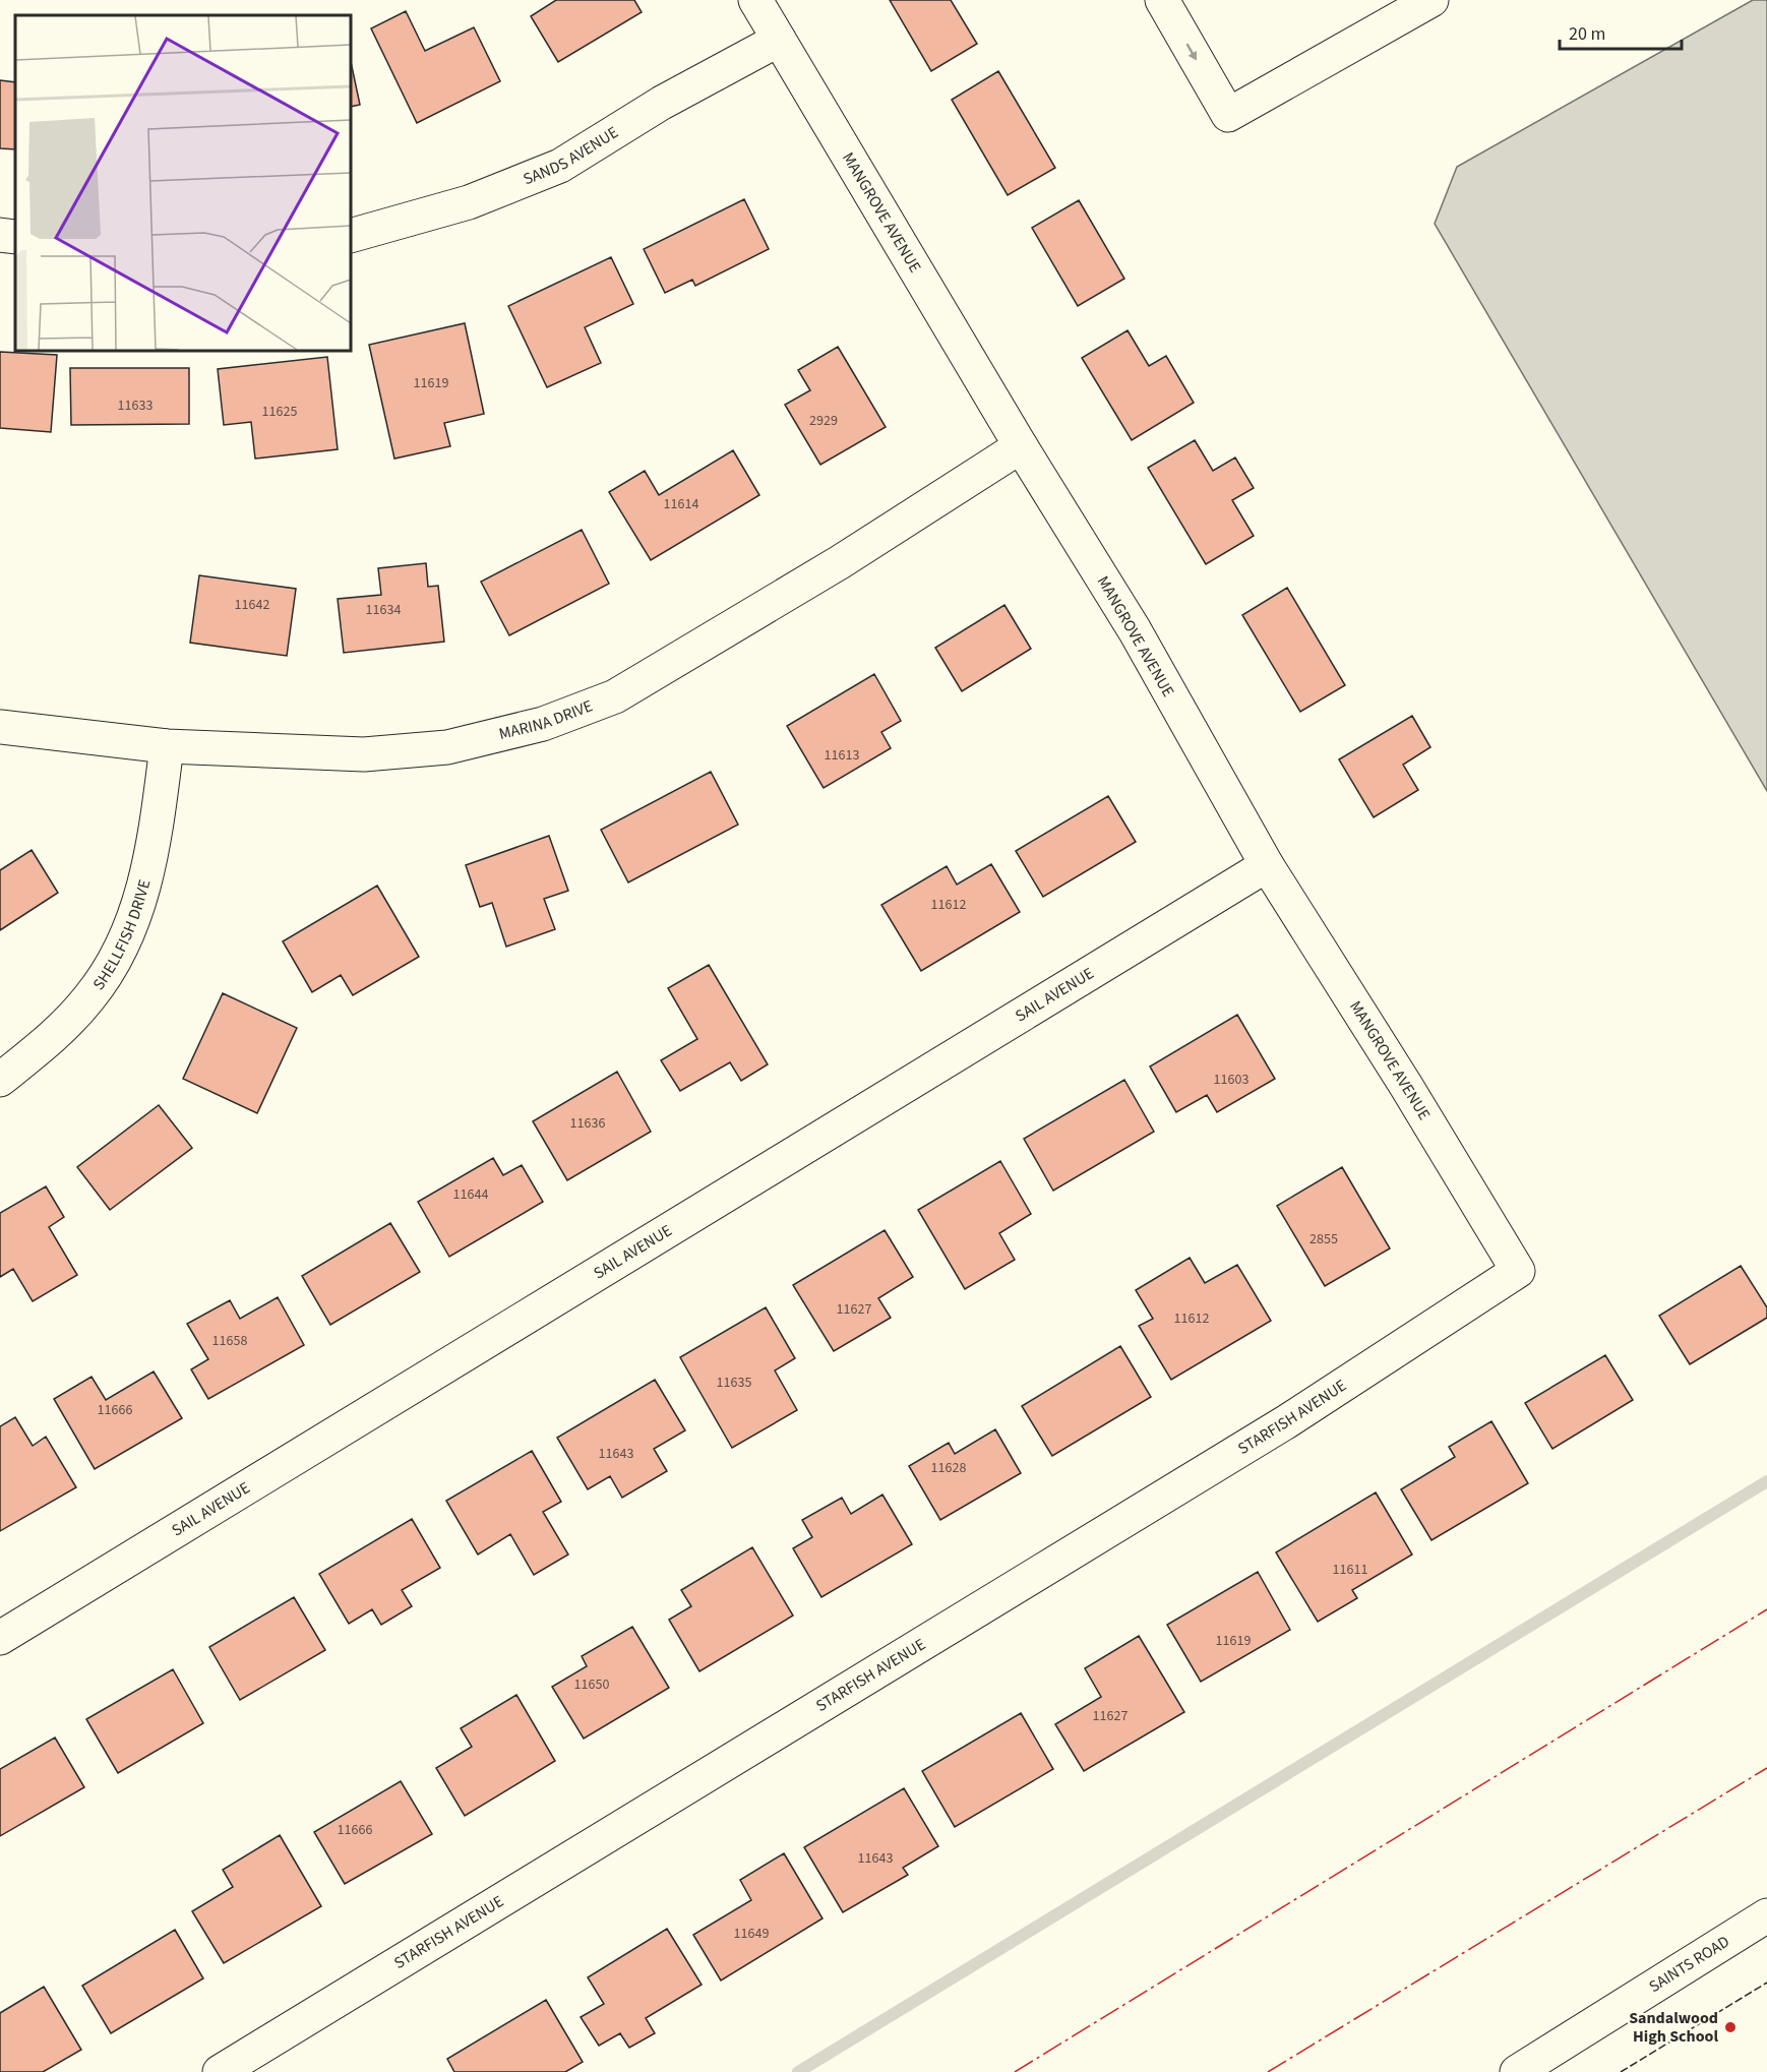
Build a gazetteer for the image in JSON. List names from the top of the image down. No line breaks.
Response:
{"streets":{"street":["SANDS AVENUE","MANGROVE AVENUE","MARINA DRIVE","SHELLFISH DRIVE","SAIL AVENUE","STARFISH AVENUE","SAINTS ROAD"]},"crossings":[["SANDS AVENUE","MANGROVE AVENUE"],["MANGROVE AVENUE","MARINA DRIVE"],["MANGROVE AVENUE","SAIL AVENUE"],["MANGROVE AVENUE","STARFISH AVENUE"],["MARINA DRIVE","SHELLFISH DRIVE"]],"places":["Sandalwood High School"],"house_numbers":["11619","11633","11625","2929","11614","11642","11634","11613","11612","11603","11636","11644","2855","11627","11612","11658","11635","11666","11643","11628","11611","11619","11650","11627","11666","11643","11649"],"scale_bar":"20 m"}
